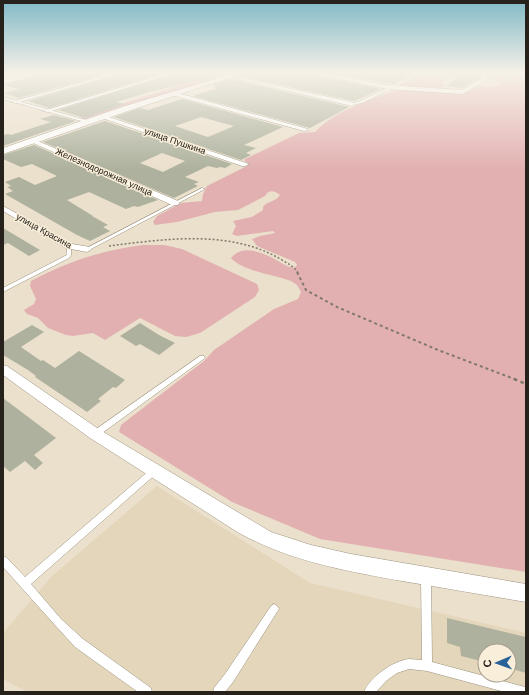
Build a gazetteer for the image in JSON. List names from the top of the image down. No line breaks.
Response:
{"streets":{"street":["улица Пушкина","Железнодорожная улица","улица Красина"]},"crossings":[["улица Пушкина","Железнодорожная улица"]],"north":"left"}
